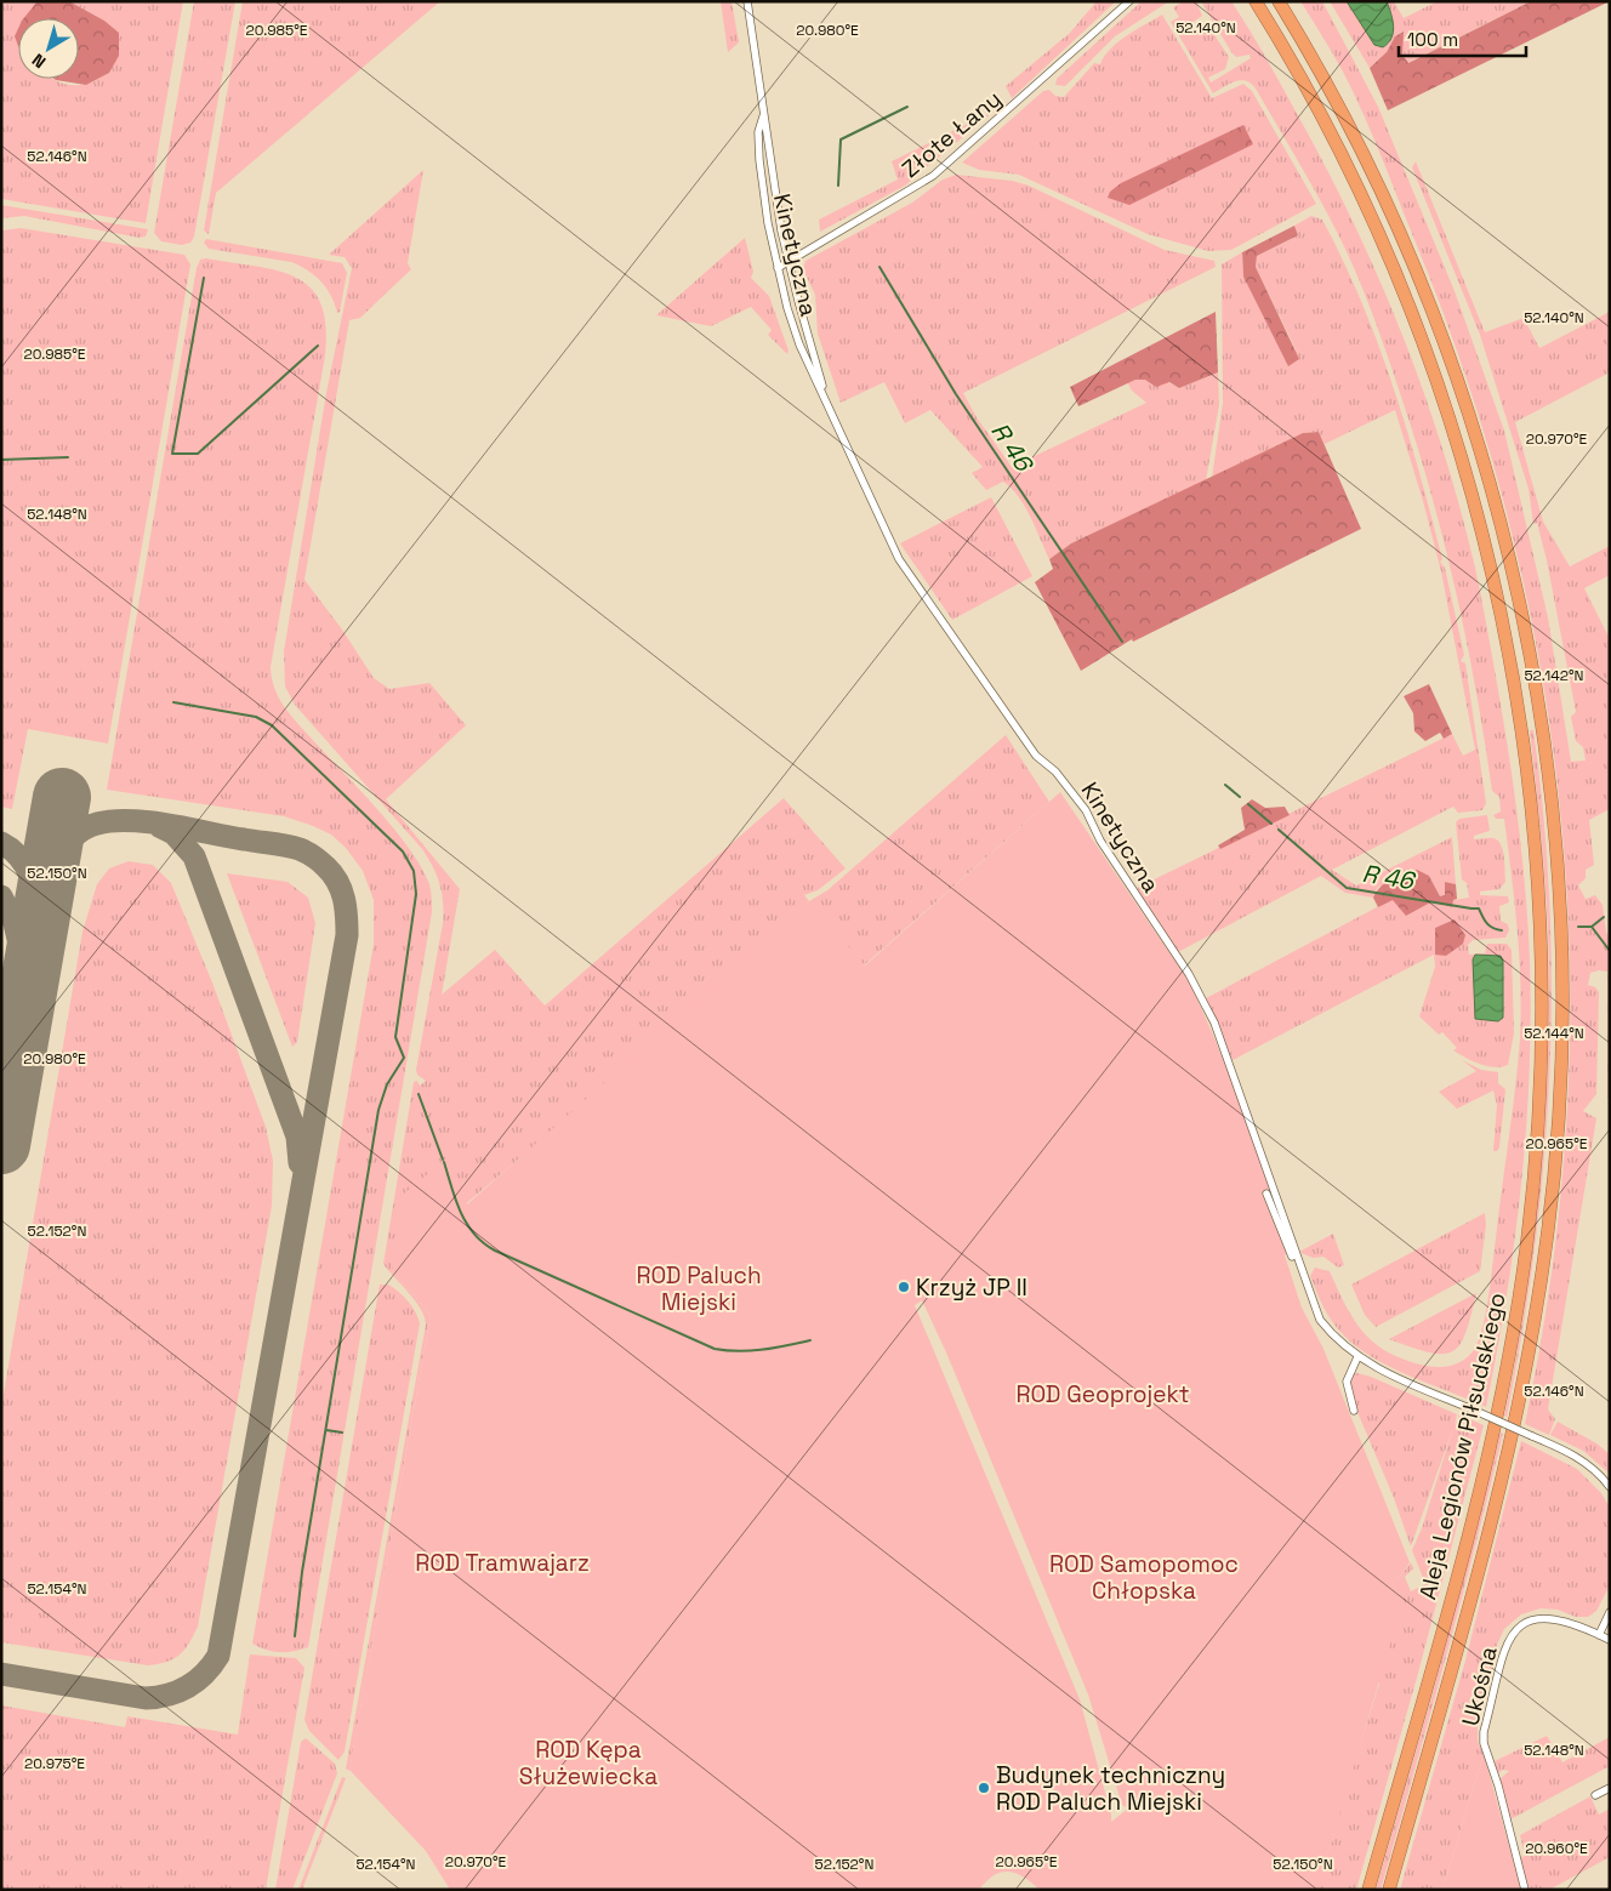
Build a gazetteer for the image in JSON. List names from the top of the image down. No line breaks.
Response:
{"streets":{"highway":["Aleja Legionów Piłsudskiego"],"street":["Złote Łany","Kinetyczna","Ukośna"]},"crossings":[["Złote Łany","Kinetyczna"]],"water":["R 46"],"parks":["ROD Paluch Miejski","ROD Geoprojekt","ROD Tramwajarz","ROD Samopomoc Chłopska","ROD Kępa Służewiecka"],"places":["Krzyż JP II","Budynek techniczny ROD Paluch Miejski"],"scale_bar":"100 m","north":"bottom left","coordinates":["52.140°N","20.985°E","20.980°E","52.146°N","20.970°E","52.148°N","52.142°N","52.150°N","52.144°N","20.965°E","52.152°N","52.154°N","20.975°E","20.960°E"]}
